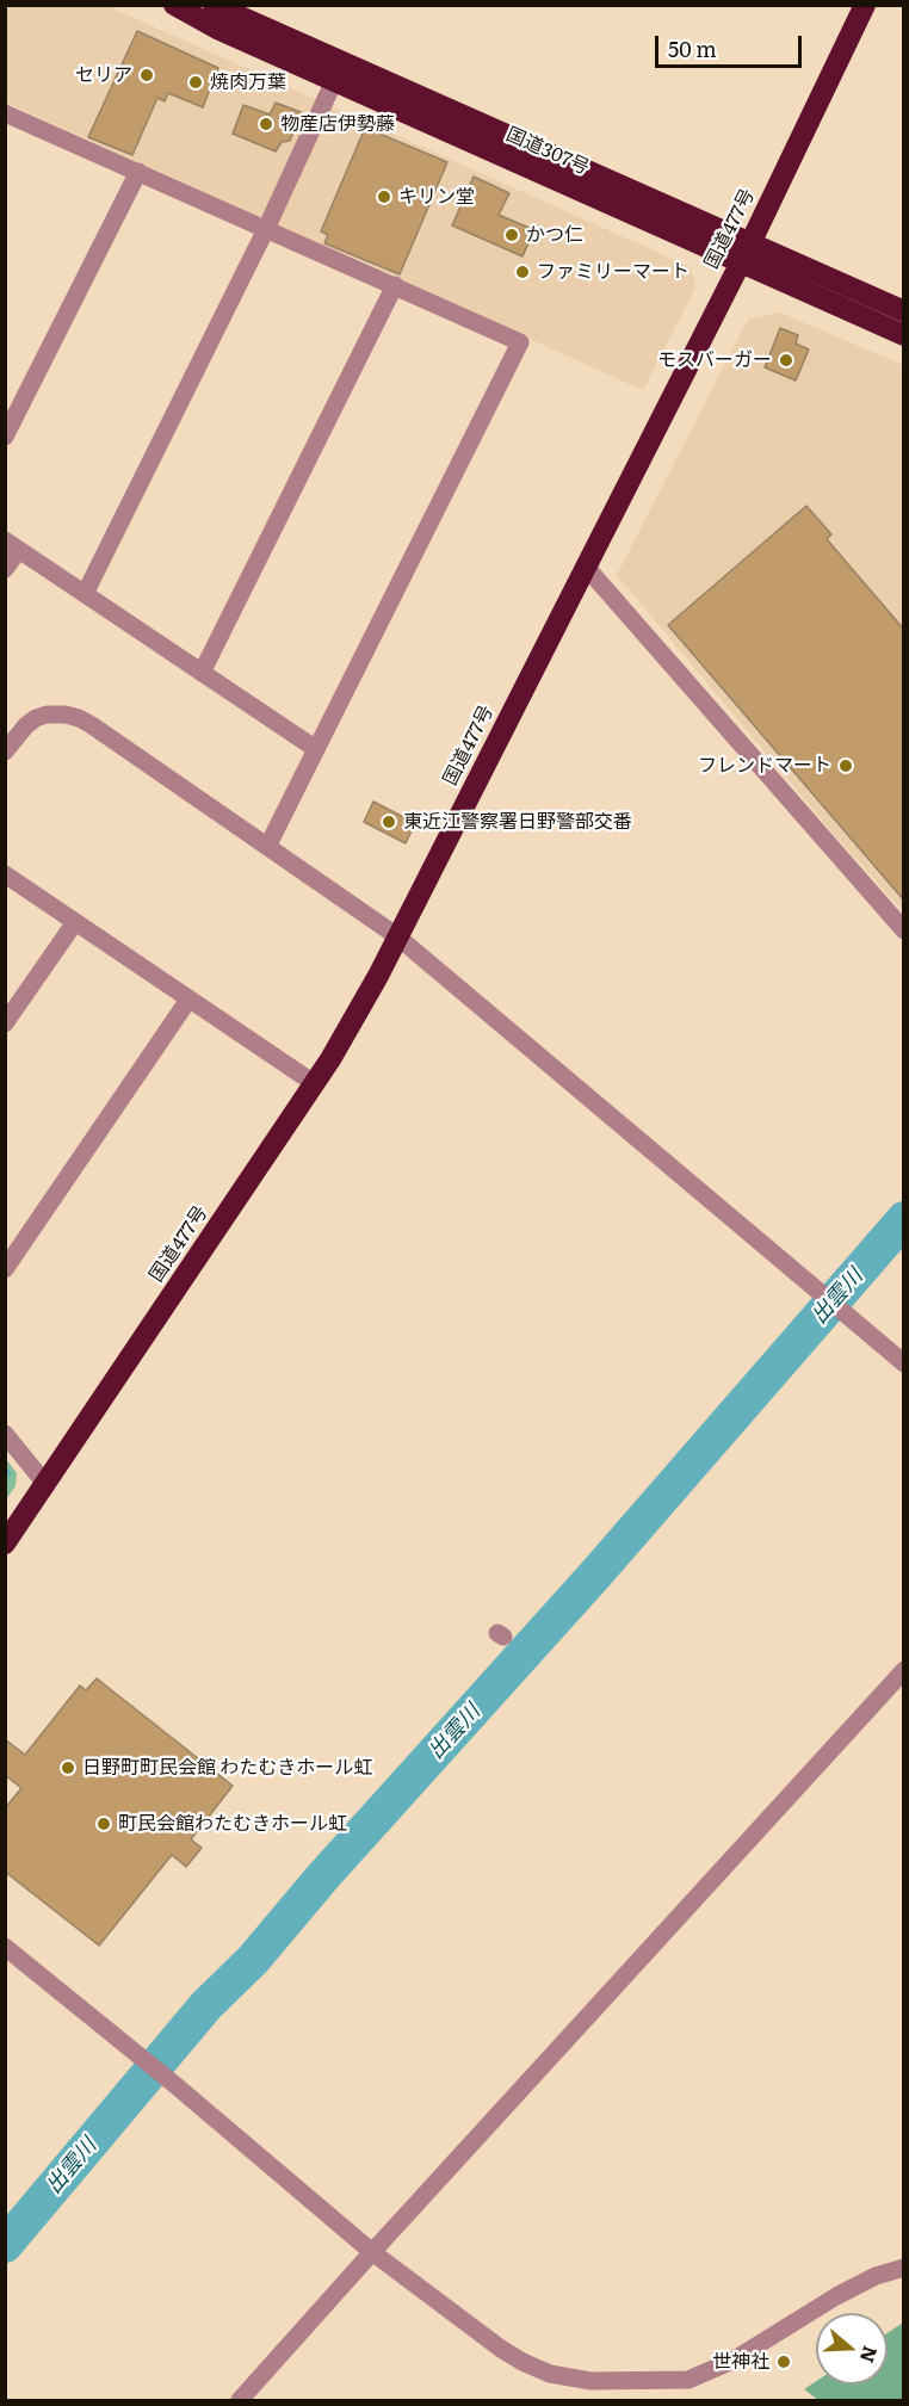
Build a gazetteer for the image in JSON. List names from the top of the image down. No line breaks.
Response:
{"streets":{"highway":["国道307号","国道477号"]},"crossings":[["国道307号","国道477号"]],"water":["出雲川"],"places":["セリア","焼肉万葉","物産店伊勢藤","キリン堂","かつ仁","ファミリーマート","モスバーガー","フレンドマート","東近江警察署日野警部交番","日野町町民会館 わたむきホール虹","町民会館わたむきホール虹","世神社"],"scale_bar":"50 m","north":"right"}
